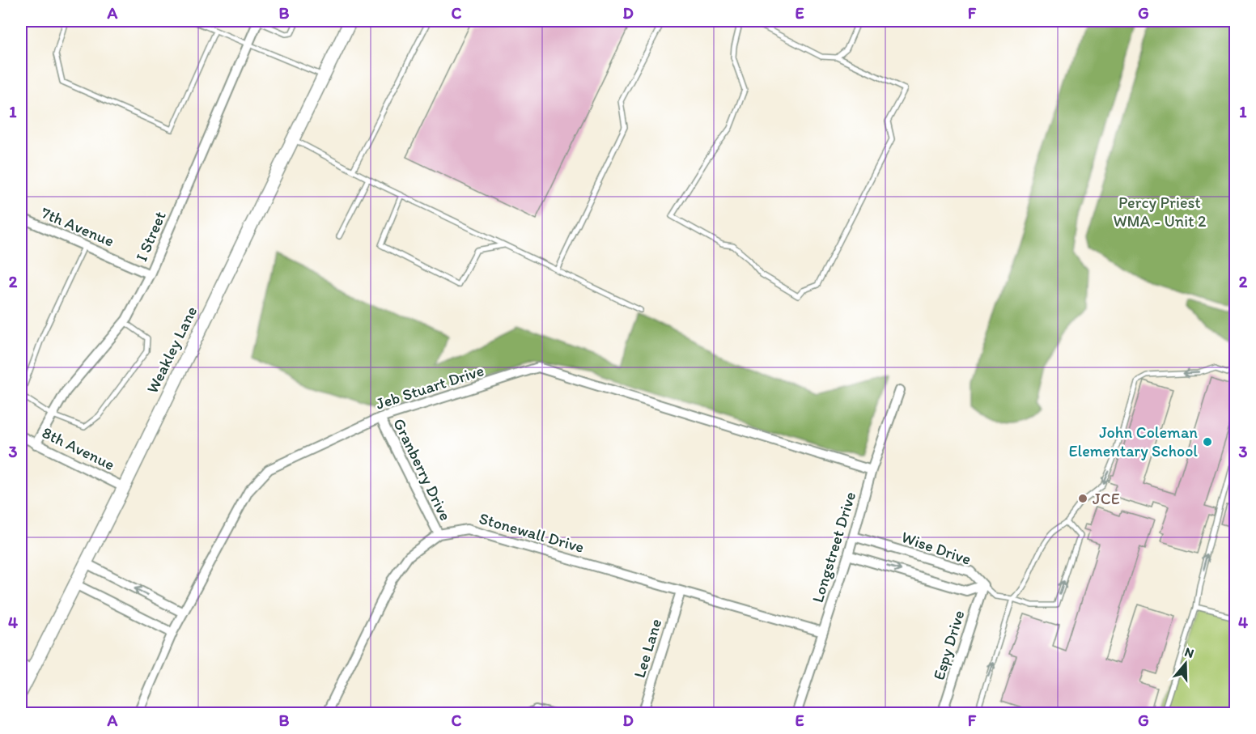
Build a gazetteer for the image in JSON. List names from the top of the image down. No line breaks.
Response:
{"streets":{"main road":["Weakley Lane"],"street":["7th Avenue","I Street","Jeb Stuart Drive","8th Avenue","Granberry Drive","Stonewall Drive","Longstreet Drive","Wise Drive","Espy Drive","Lee Lane"]},"crossings":[["7th Avenue","I Street"],["I Street","8th Avenue"],["Weakley Lane","8th Avenue"],["Jeb Stuart Drive","Granberry Drive"],["Jeb Stuart Drive","Longstreet Drive"],["Granberry Drive","Stonewall Drive"],["Stonewall Drive","Longstreet Drive"],["Stonewall Drive","Lee Lane"],["Longstreet Drive","Wise Drive"],["Wise Drive","Espy Drive"]],"parks":["Percy Priest WMA - Unit 2"],"places":["John Coleman Elementary School","JCE"],"north":"top","grid":{"columns":["A","B","C","D","E","F","G"],"rows":["1","2","3","4"]}}
